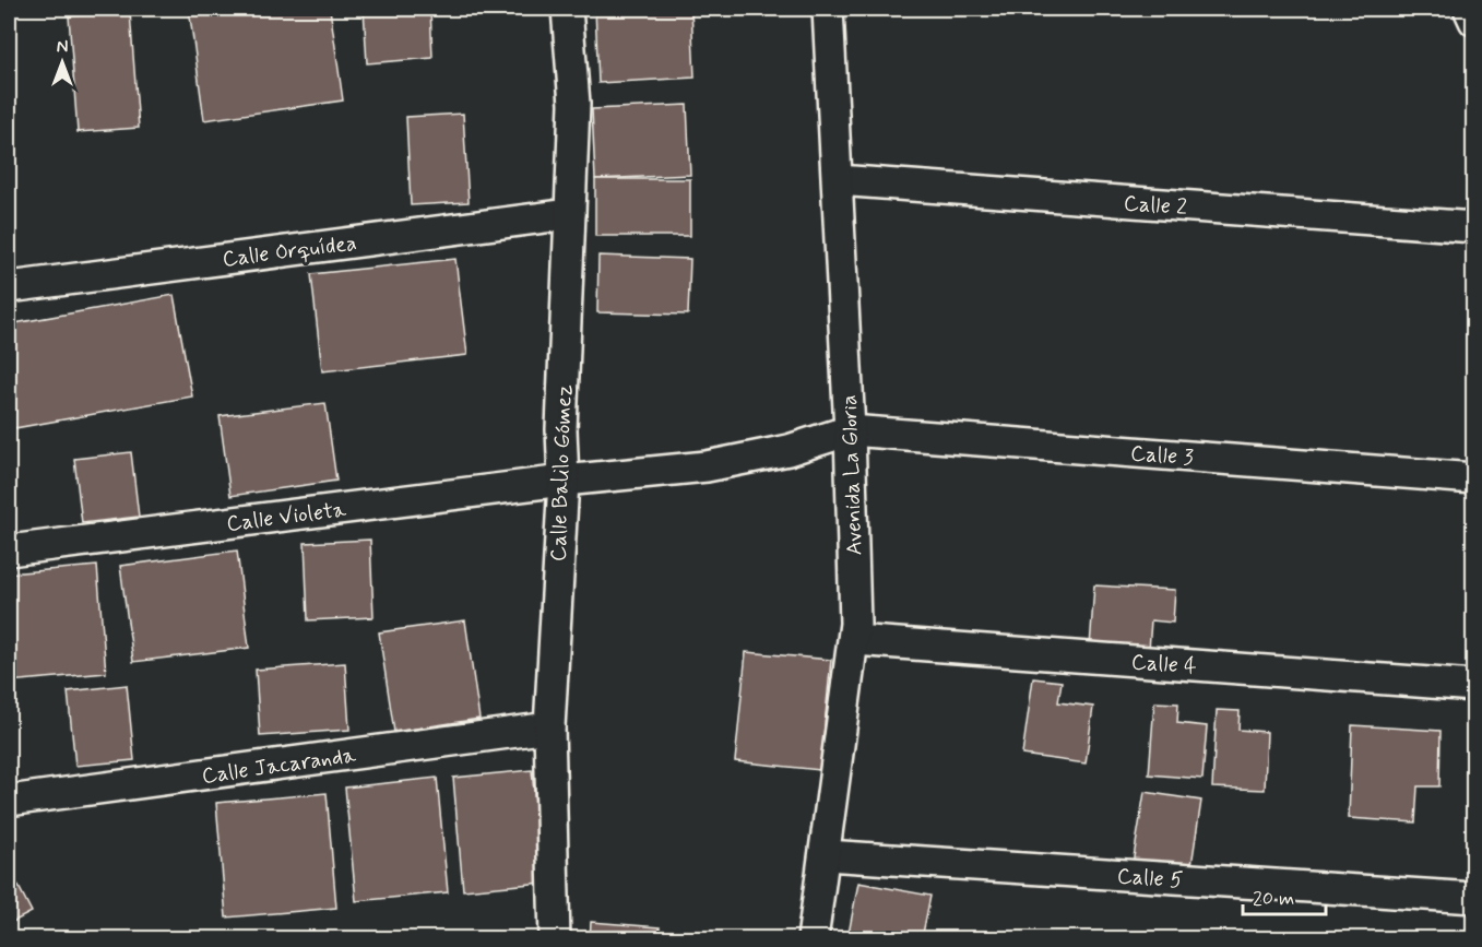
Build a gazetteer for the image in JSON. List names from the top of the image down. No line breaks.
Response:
{"streets":{"street":["Calle 2","Calle Orquídea","Calle 3","Calle Balilo Gómez","Avenida La Gloria","Calle Violeta","Calle 4","Calle Jacaranda","Calle 5"]},"crossings":[["Calle 2","Avenida La Gloria"],["Calle Orquídea","Calle Balilo Gómez"],["Calle 3","Avenida La Gloria"],["Calle 3","Calle Violeta"],["Calle Balilo Gómez","Calle Violeta"],["Calle Balilo Gómez","Calle Jacaranda"],["Avenida La Gloria","Calle Violeta"],["Avenida La Gloria","Calle 4"],["Avenida La Gloria","Calle 5"]],"scale_bar":"20 m","north":"top"}
